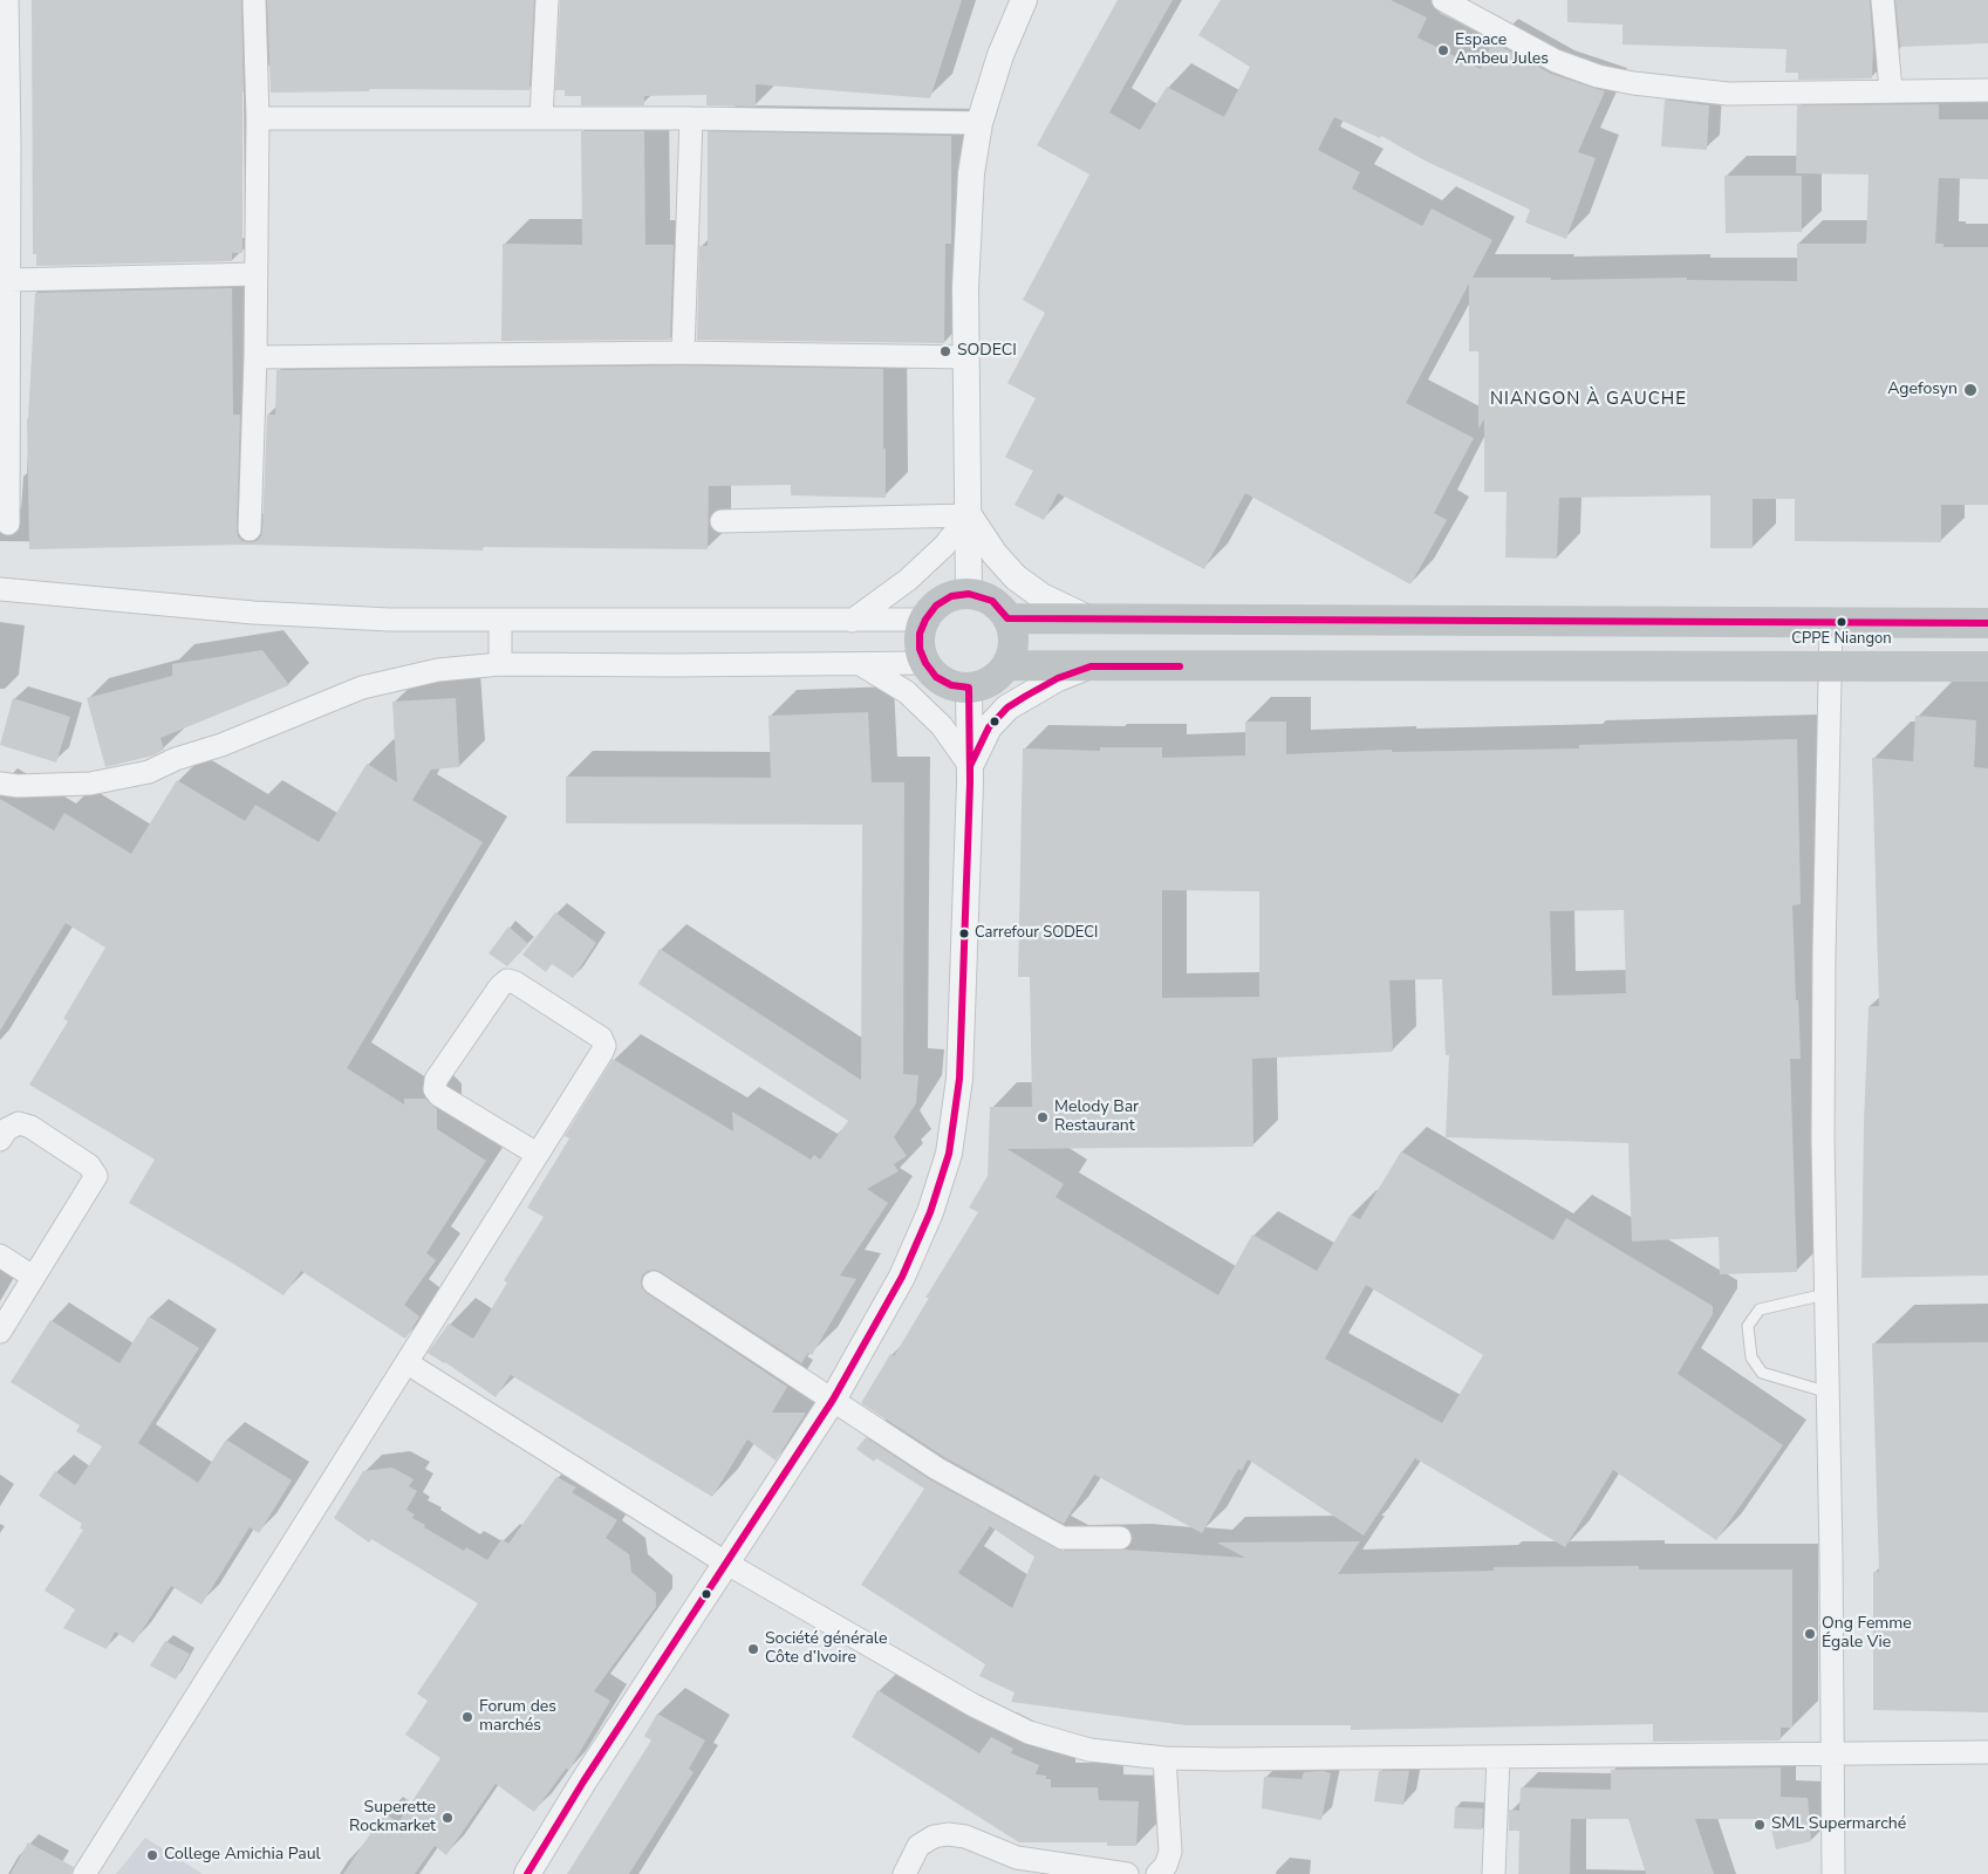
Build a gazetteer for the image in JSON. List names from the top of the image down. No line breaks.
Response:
{"districts":["NIANGON À GAUCHE"],"places":["Espace Ambeu Jules","SODECI","Agefosyn","CPPE Niangon","Carrefour SODECI","Melody Bar Restaurant","Ong Femme Égale Vie","Société générale Côte d’Ivoire","Forum des marchés","Superette Rockmarket","SML Supermarché","College Amichia Paul"]}
